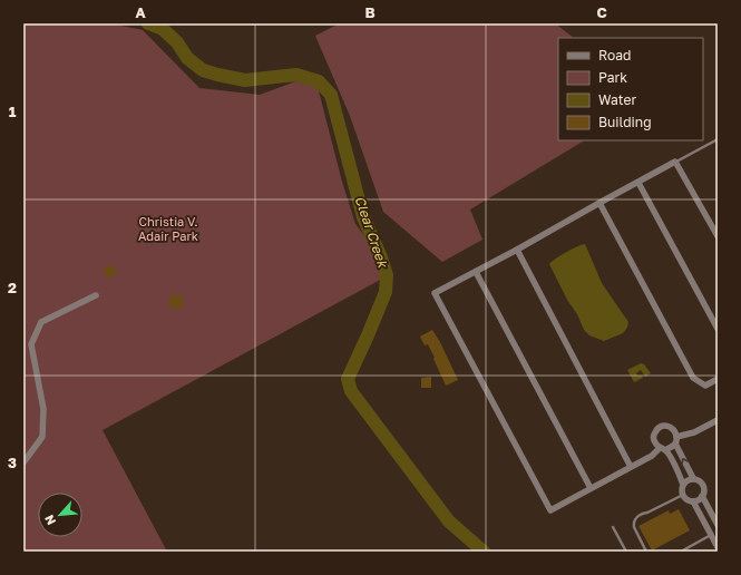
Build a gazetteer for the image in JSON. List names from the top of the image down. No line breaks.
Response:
{"water":["Clear Creek"],"parks":["Christia V. Adair Park"],"legend":["Road","Park","Water","Building"],"north":"bottom left","grid":{"columns":["A","B","C"],"rows":["1","2","3"]}}
